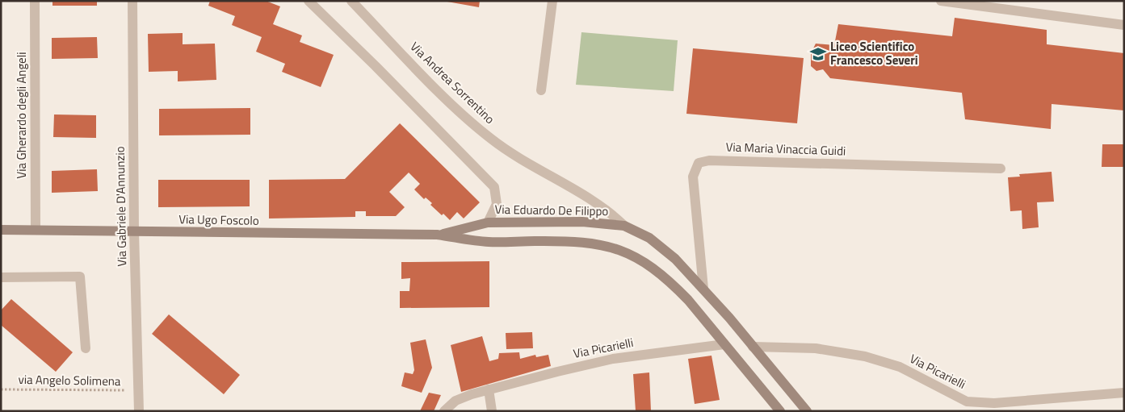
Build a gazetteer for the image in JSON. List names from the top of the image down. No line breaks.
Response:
{"streets":{"street":["Via Andrea Sorrentino","Via Gherardo degli Angeli","Via Maria Vinaccia Guidi","Via Gabriele D'Annunzio","Via Eduardo De Filippo","Via Ugo Foscolo","Via Picarielli"],"path":["via Angelo Solimena"]},"crossings":[["Via Andrea Sorrentino","Via Eduardo De Filippo"],["Via Gherardo degli Angeli","Via Ugo Foscolo"],["Via Maria Vinaccia Guidi","Via Eduardo De Filippo"],["Via Gabriele D'Annunzio","Via Ugo Foscolo"],["Via Gabriele D'Annunzio","via Angelo Solimena"],["Via Eduardo De Filippo","Via Ugo Foscolo"],["Via Eduardo De Filippo","Via Picarielli"]],"places":{"school or university":["Liceo Scientifico Francesco Severi"]}}
